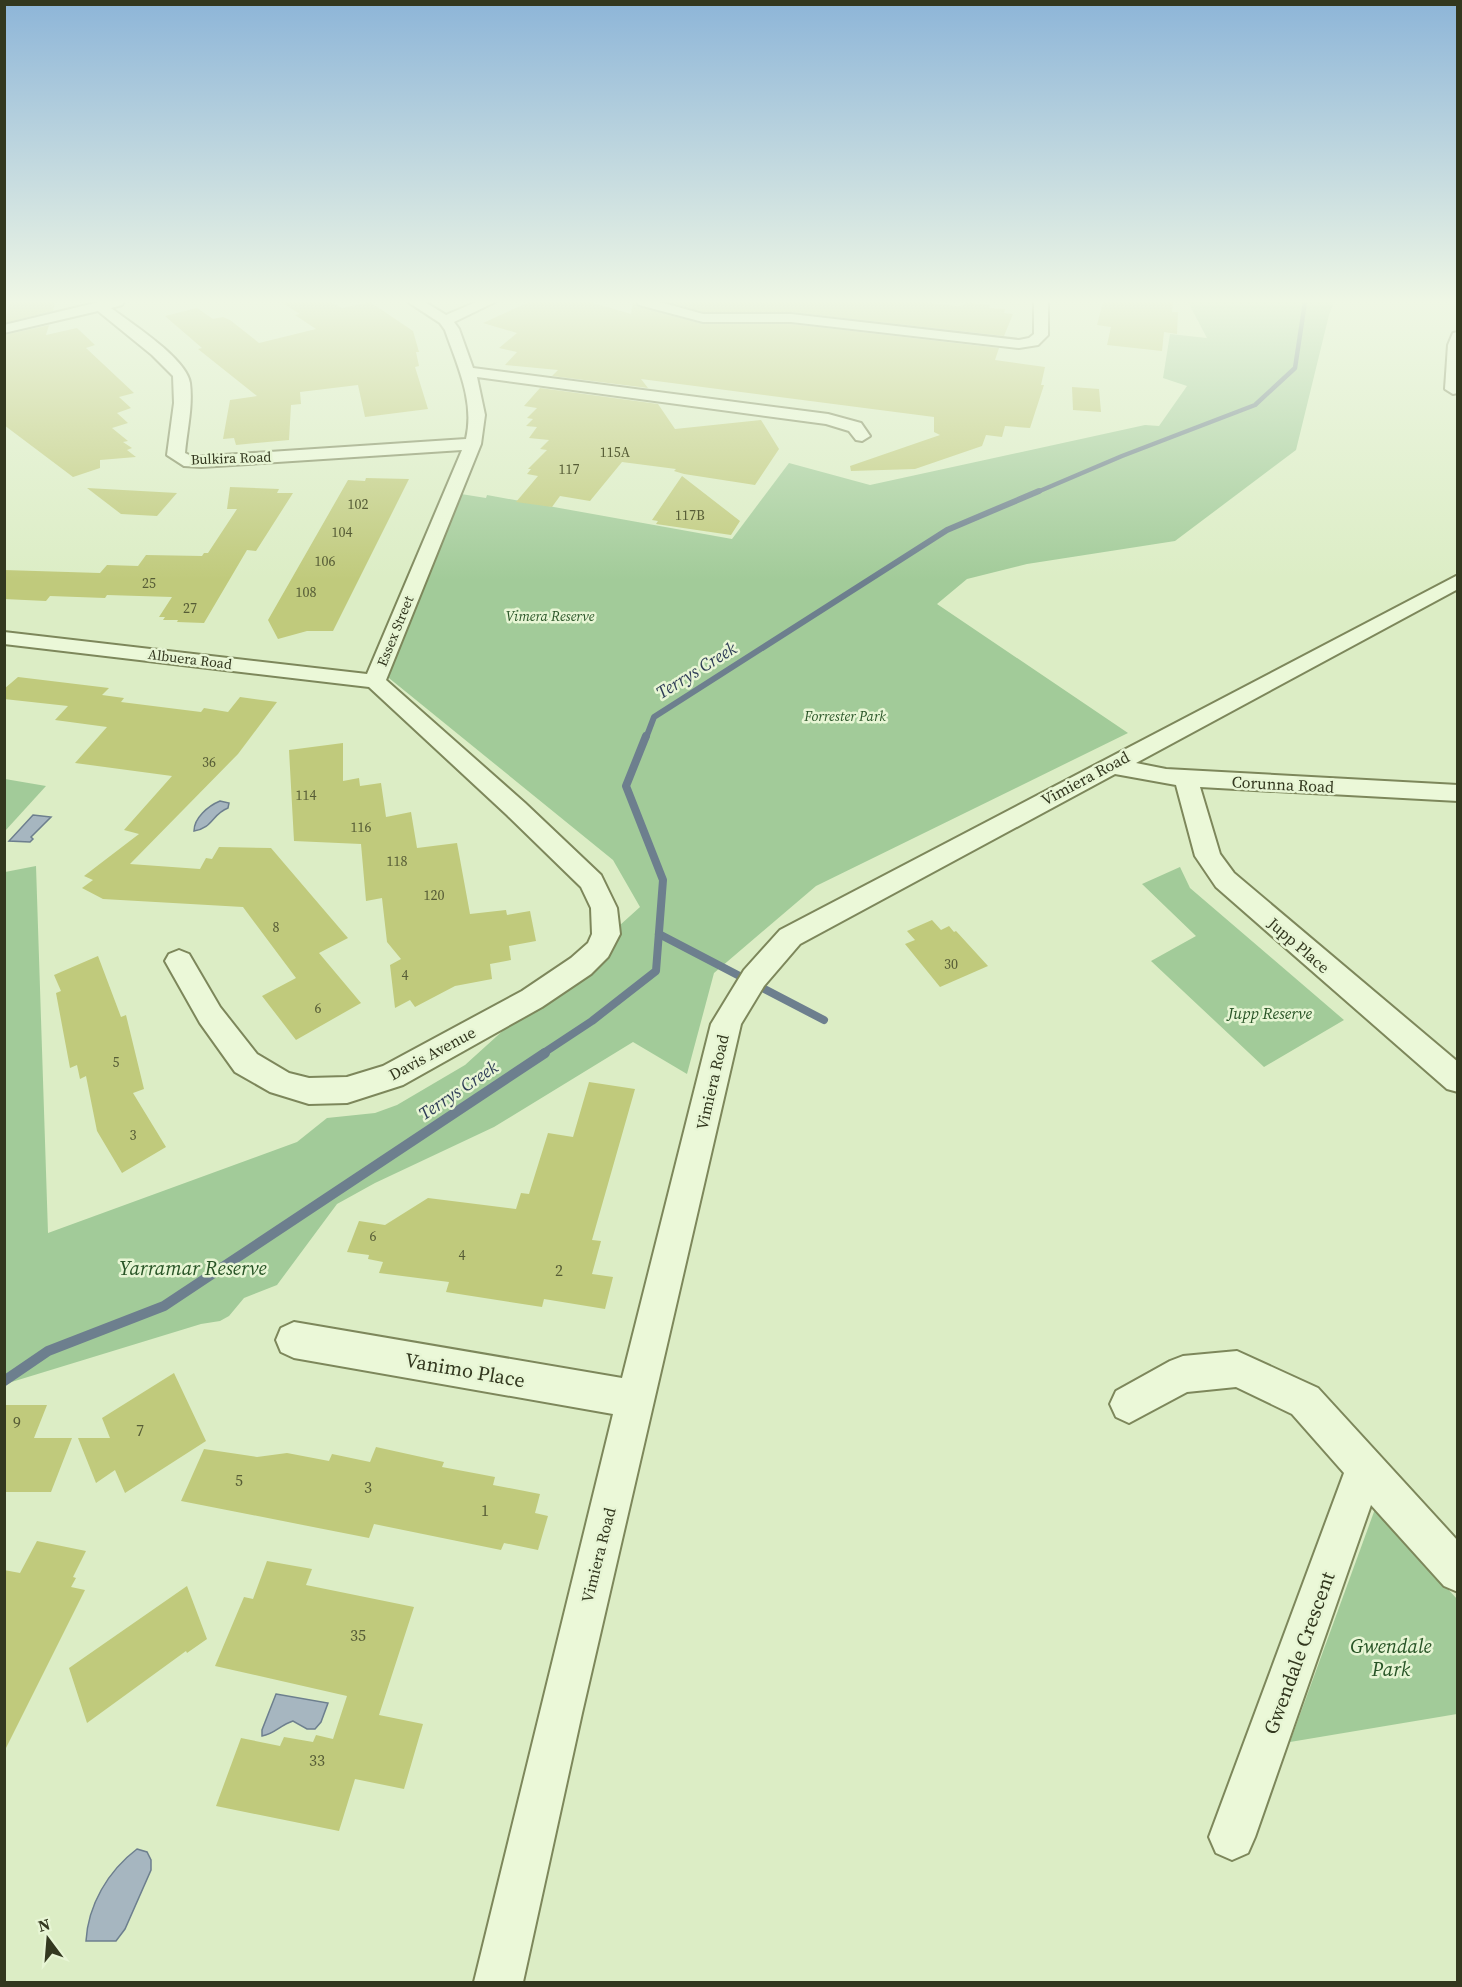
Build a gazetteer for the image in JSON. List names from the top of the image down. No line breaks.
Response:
{"streets":{"street":["Bulkira Road","Essex Street","Albuera Road","Vimiera Road","Corunna Road","Jupp Place","Davis Avenue","Vanimo Place","Gwendale Crescent"]},"crossings":[["Bulkira Road","Essex Street"],["Essex Street","Albuera Road"],["Essex Street","Davis Avenue"],["Vimiera Road","Corunna Road"],["Vimiera Road","Vanimo Place"],["Corunna Road","Jupp Place"]],"water":["Terrys Creek"],"parks":["Vimera Reserve","Forrester Park","Jupp Reserve","Yarramar Reserve","Gwendale Park"],"house_numbers":["115A","117","102","117B","104","106","25","108","27","36","114","116","118","120","8","30","4","6","5","3","6","4","2","9","7","5","3","1","35","33"],"north":"top"}
